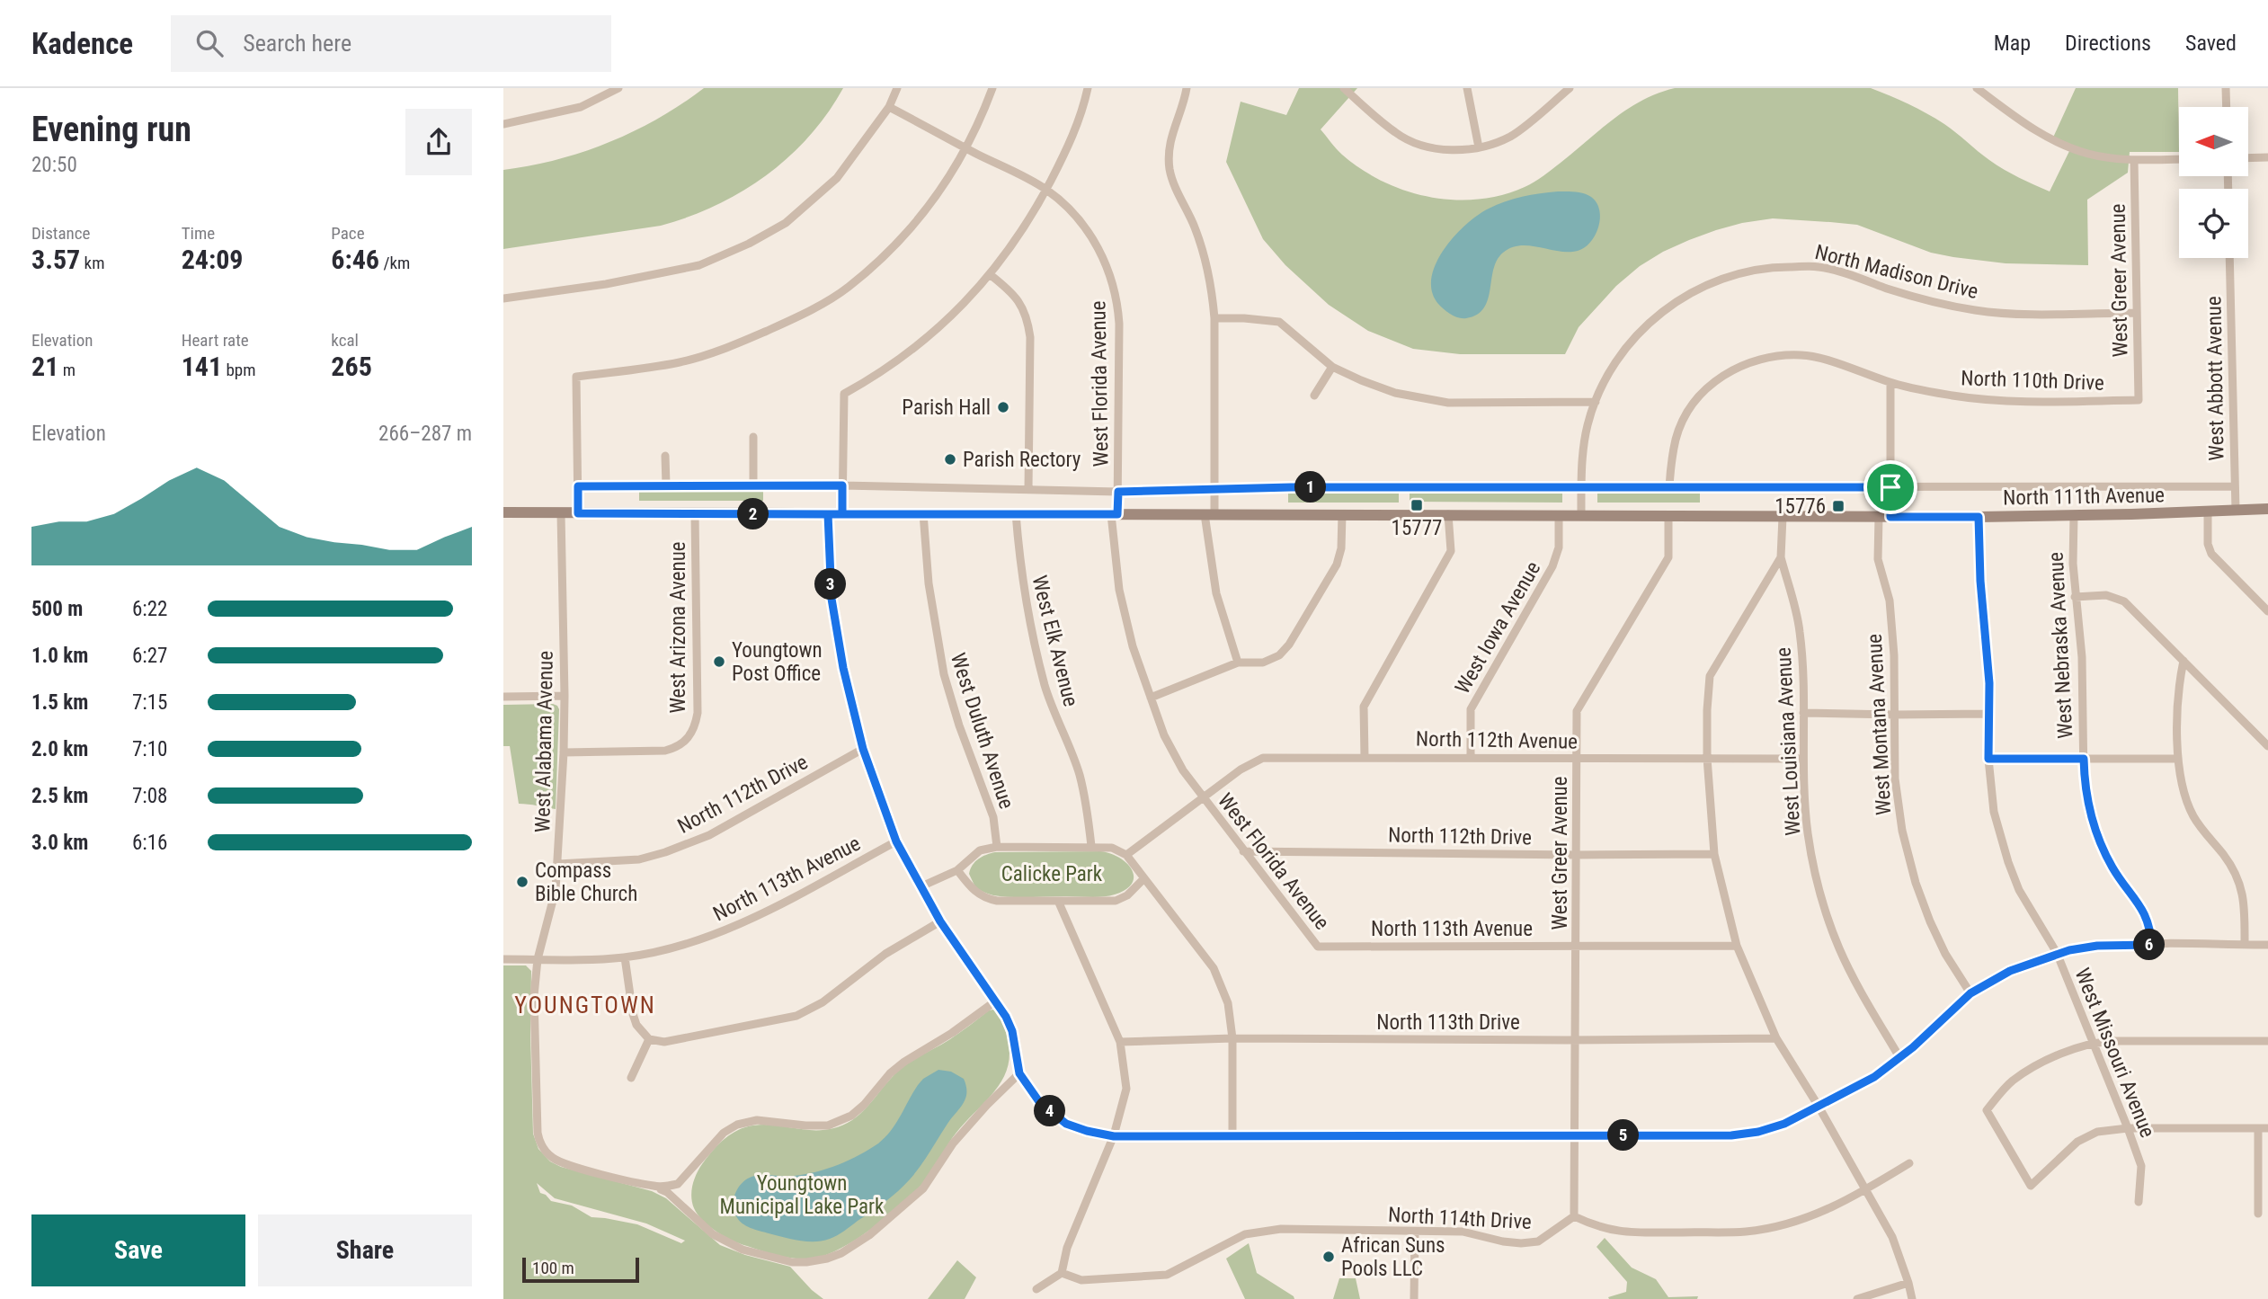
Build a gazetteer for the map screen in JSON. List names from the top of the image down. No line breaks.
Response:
{"streets":{"street":["North Madison Drive","West Greer Avenue","West Abbott Avenue","North 110th Drive","West Florida Avenue","North 111th Avenue","West Arizona Avenue","West Iowa Avenue","West Elk Avenue","West Nebraska Avenue","West Montana Avenue","West Duluth Avenue","North 112th Avenue","West Alabama Avenue","West Louisiana Avenue","North 112th Drive","North 113th Avenue","North 113th Drive","West Missouri Avenue","North 114th Drive"]},"crossings":[["North Madison Drive","West Greer Avenue"],["North Madison Drive","North 111th Avenue"],["West Greer Avenue","North 110th Drive"],["West Greer Avenue","North 111th Avenue"],["West Greer Avenue","North 112th Avenue"],["West Greer Avenue","North 112th Drive"],["West Greer Avenue","North 113th Avenue"],["West Greer Avenue","North 113th Drive"],["West Greer Avenue","North 114th Drive"],["West Abbott Avenue","North 111th Avenue"],["North 110th Drive","North 111th Avenue"],["North 110th Drive","West Montana Avenue"],["West Florida Avenue","North 111th Avenue"],["West Florida Avenue","North 112th Avenue"],["West Florida Avenue","North 112th Drive"],["West Florida Avenue","North 113th Avenue"],["North 111th Avenue","West Arizona Avenue"],["North 111th Avenue","West Iowa Avenue"],["North 111th Avenue","West Elk Avenue"],["North 111th Avenue","West Nebraska Avenue"],["North 111th Avenue","West Montana Avenue"],["North 111th Avenue","West Duluth Avenue"],["North 111th Avenue","West Alabama Avenue"],["North 111th Avenue","West Missouri Avenue"],["West Arizona Avenue","West Alabama Avenue"],["West Iowa Avenue","North 112th Avenue"],["North 112th Avenue","West Louisiana Avenue"],["West Alabama Avenue","North 112th Drive"],["West Alabama Avenue","North 113th Avenue"]],"districts":["YOUNGTOWN"],"parks":["Calicke Park","Youngtown Municipal Lake Park"],"places":{"other":["Parish Hall","Parish Rectory","Youngtown Post Office","Compass Bible Church","African Suns Pools LLC"],"transit":["15777","15776"]},"scale_bar":"100 m","north":"left","page":{"header":"Kadence","search":"Search here","nav":["Map","Directions","Saved"],"heading":["Evening run","20:50"],"stats":[["Distance","3.57 km"],["Time","24:09"],["Pace","6:46 /km"],["Elevation","21 m"],["Heart rate","141 bpm"],["kcal","265"]],"chart":["Elevation","266–287 m"],"pins":["1","2","3","6","4","5"],"list":[{"name":"500 m","note":"6:22"},{"name":"1.0 km","note":"6:27"},{"name":"1.5 km","note":"7:15"},{"name":"2.0 km","note":"7:10"},{"name":"2.5 km","note":"7:08"},{"name":"3.0 km","note":"6:16"}],"buttons":["Save","Share"],"scale":"100 m"}}
